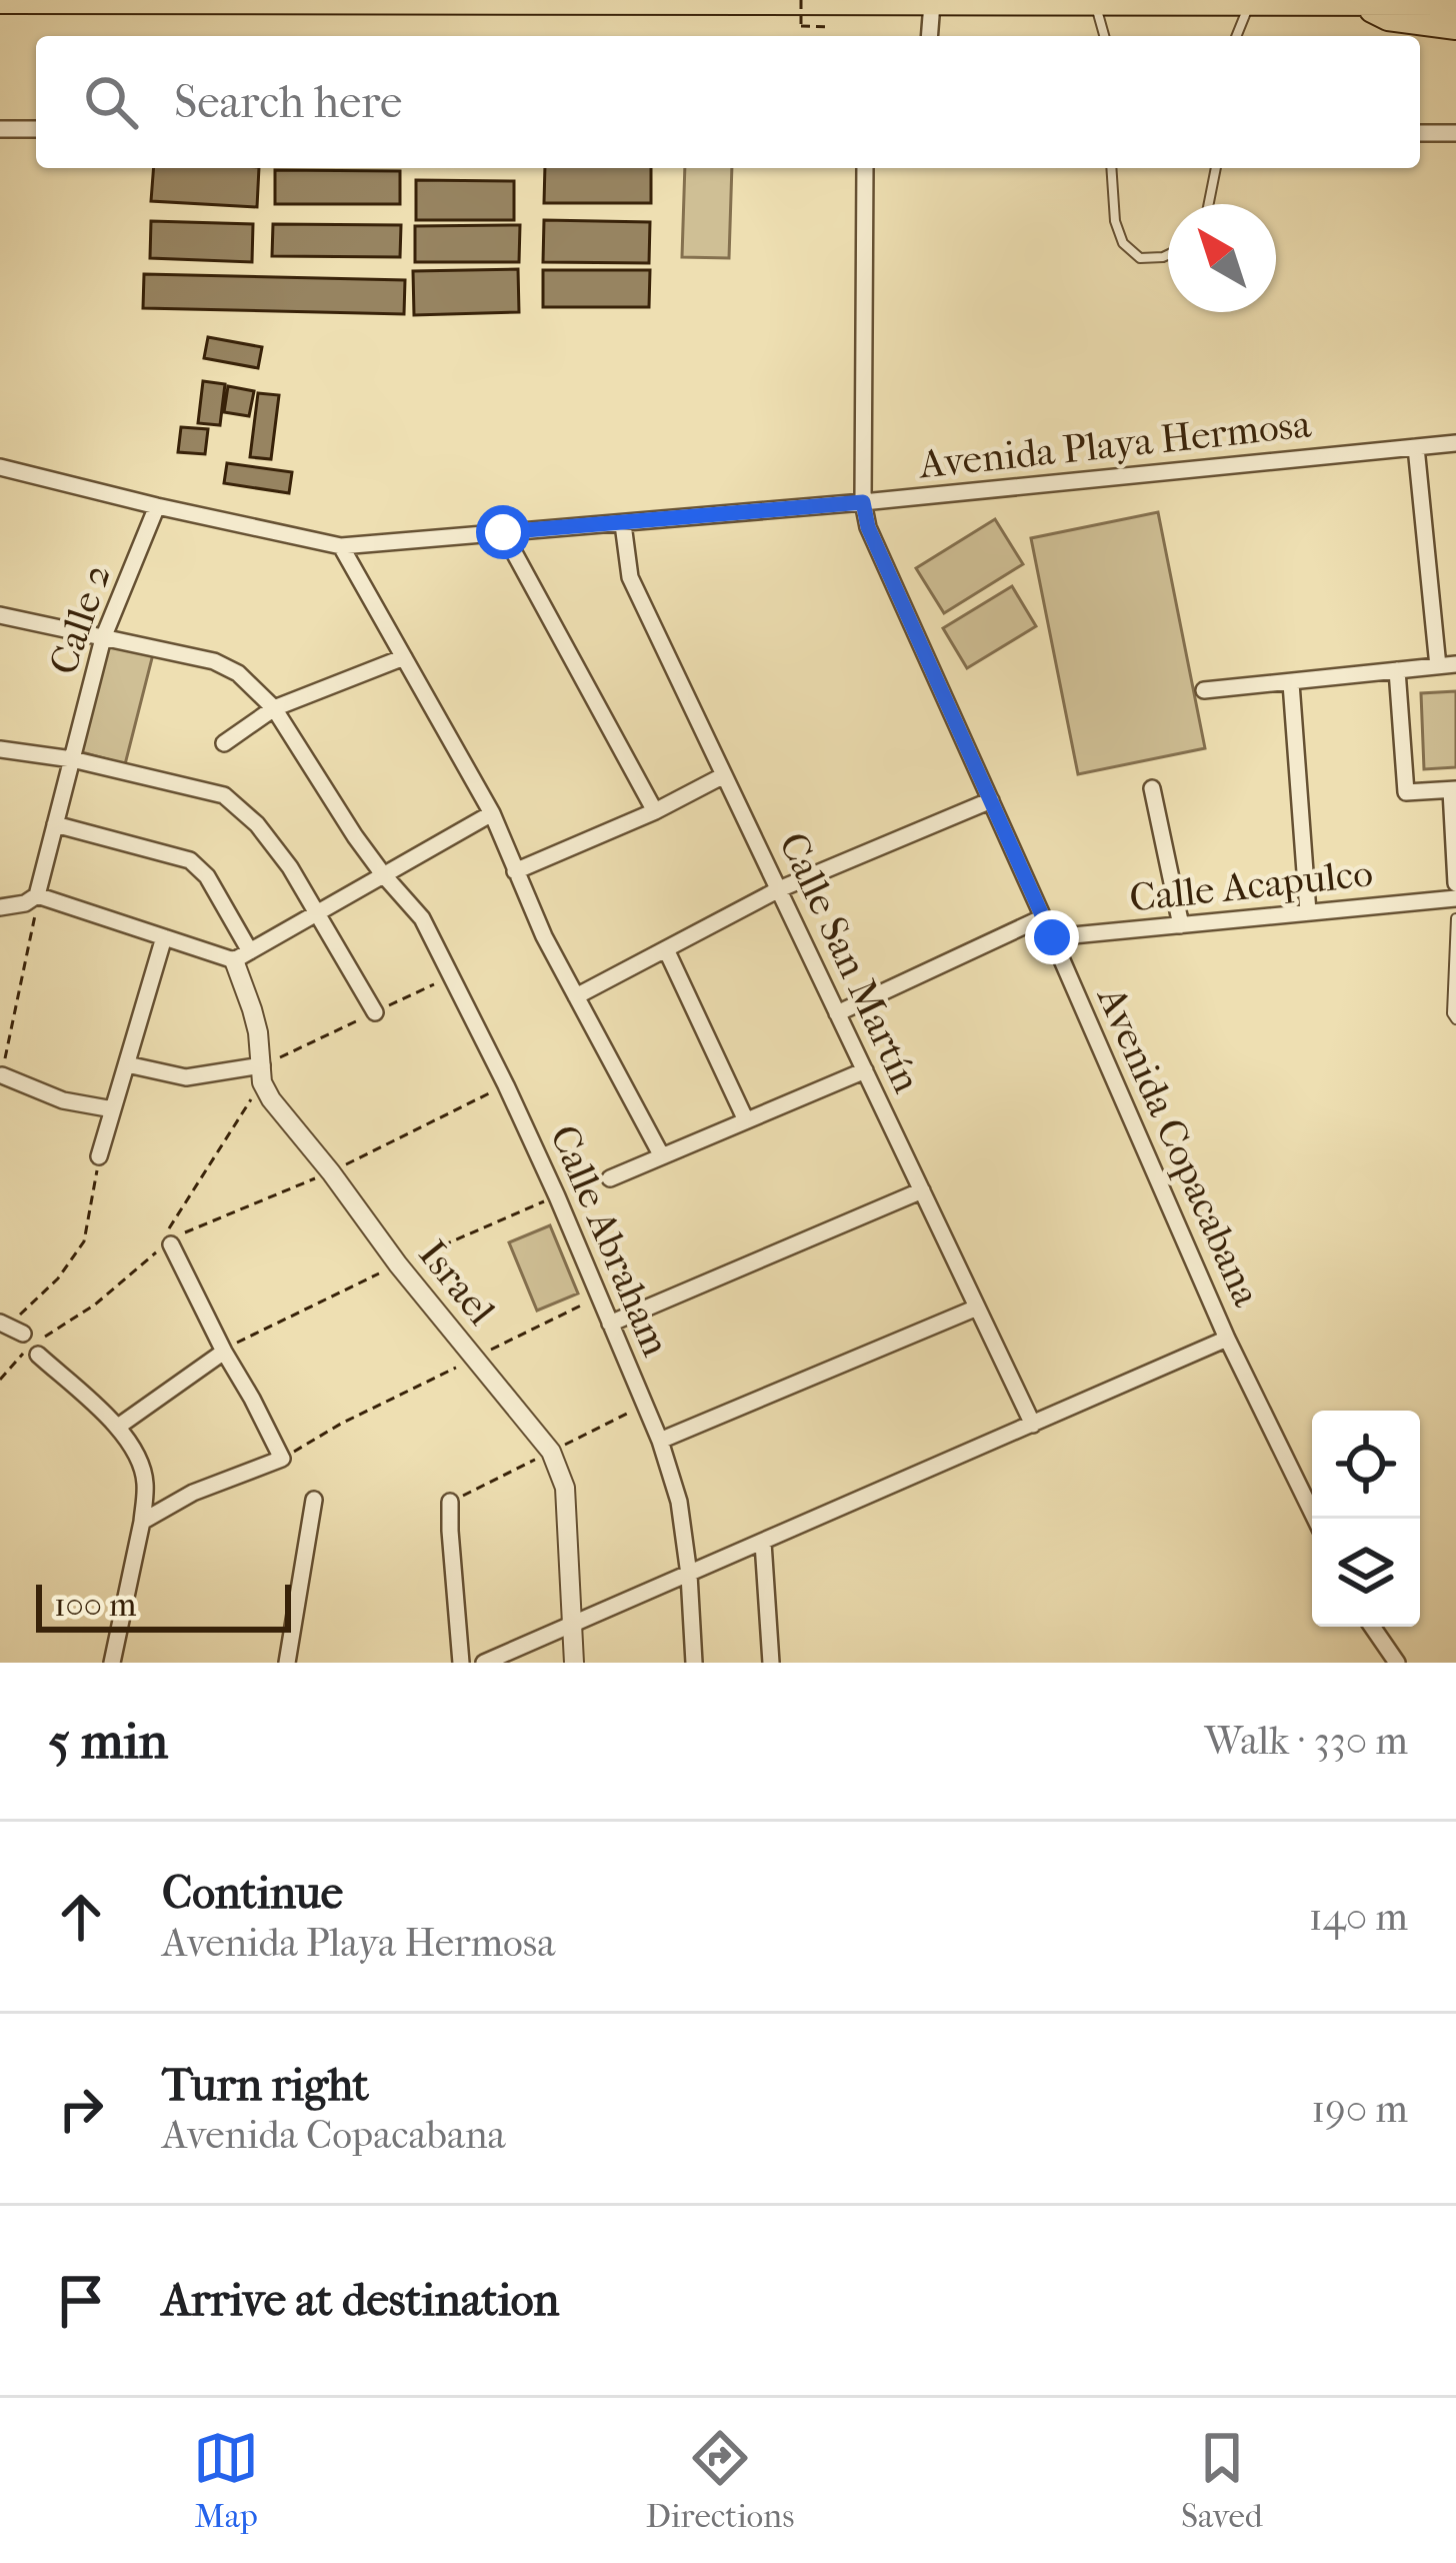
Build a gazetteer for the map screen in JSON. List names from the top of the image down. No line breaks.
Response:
{"streets":{"street":["Avenida Playa Hermosa","Calle 2","Calle Acapulco","Calle San Martín","Avenida Copacabana","Calle Abraham","Israel"]},"crossings":[["Avenida Playa Hermosa","Calle 2"],["Avenida Playa Hermosa","Calle San Martín"],["Avenida Playa Hermosa","Avenida Copacabana"],["Calle 2","Calle Abraham"],["Calle Acapulco","Avenida Copacabana"]],"scale_bar":"100 m","north":"top left","page":{"search":"Search here","scale":"100 m","heading":["5 min","Walk · 330 m"],"list":[["Continue","Avenida Playa Hermosa","140 m"],["Turn right","Avenida Copacabana","190 m"],"Arrive at destination"],"nav":["Map","Directions","Saved"]}}
